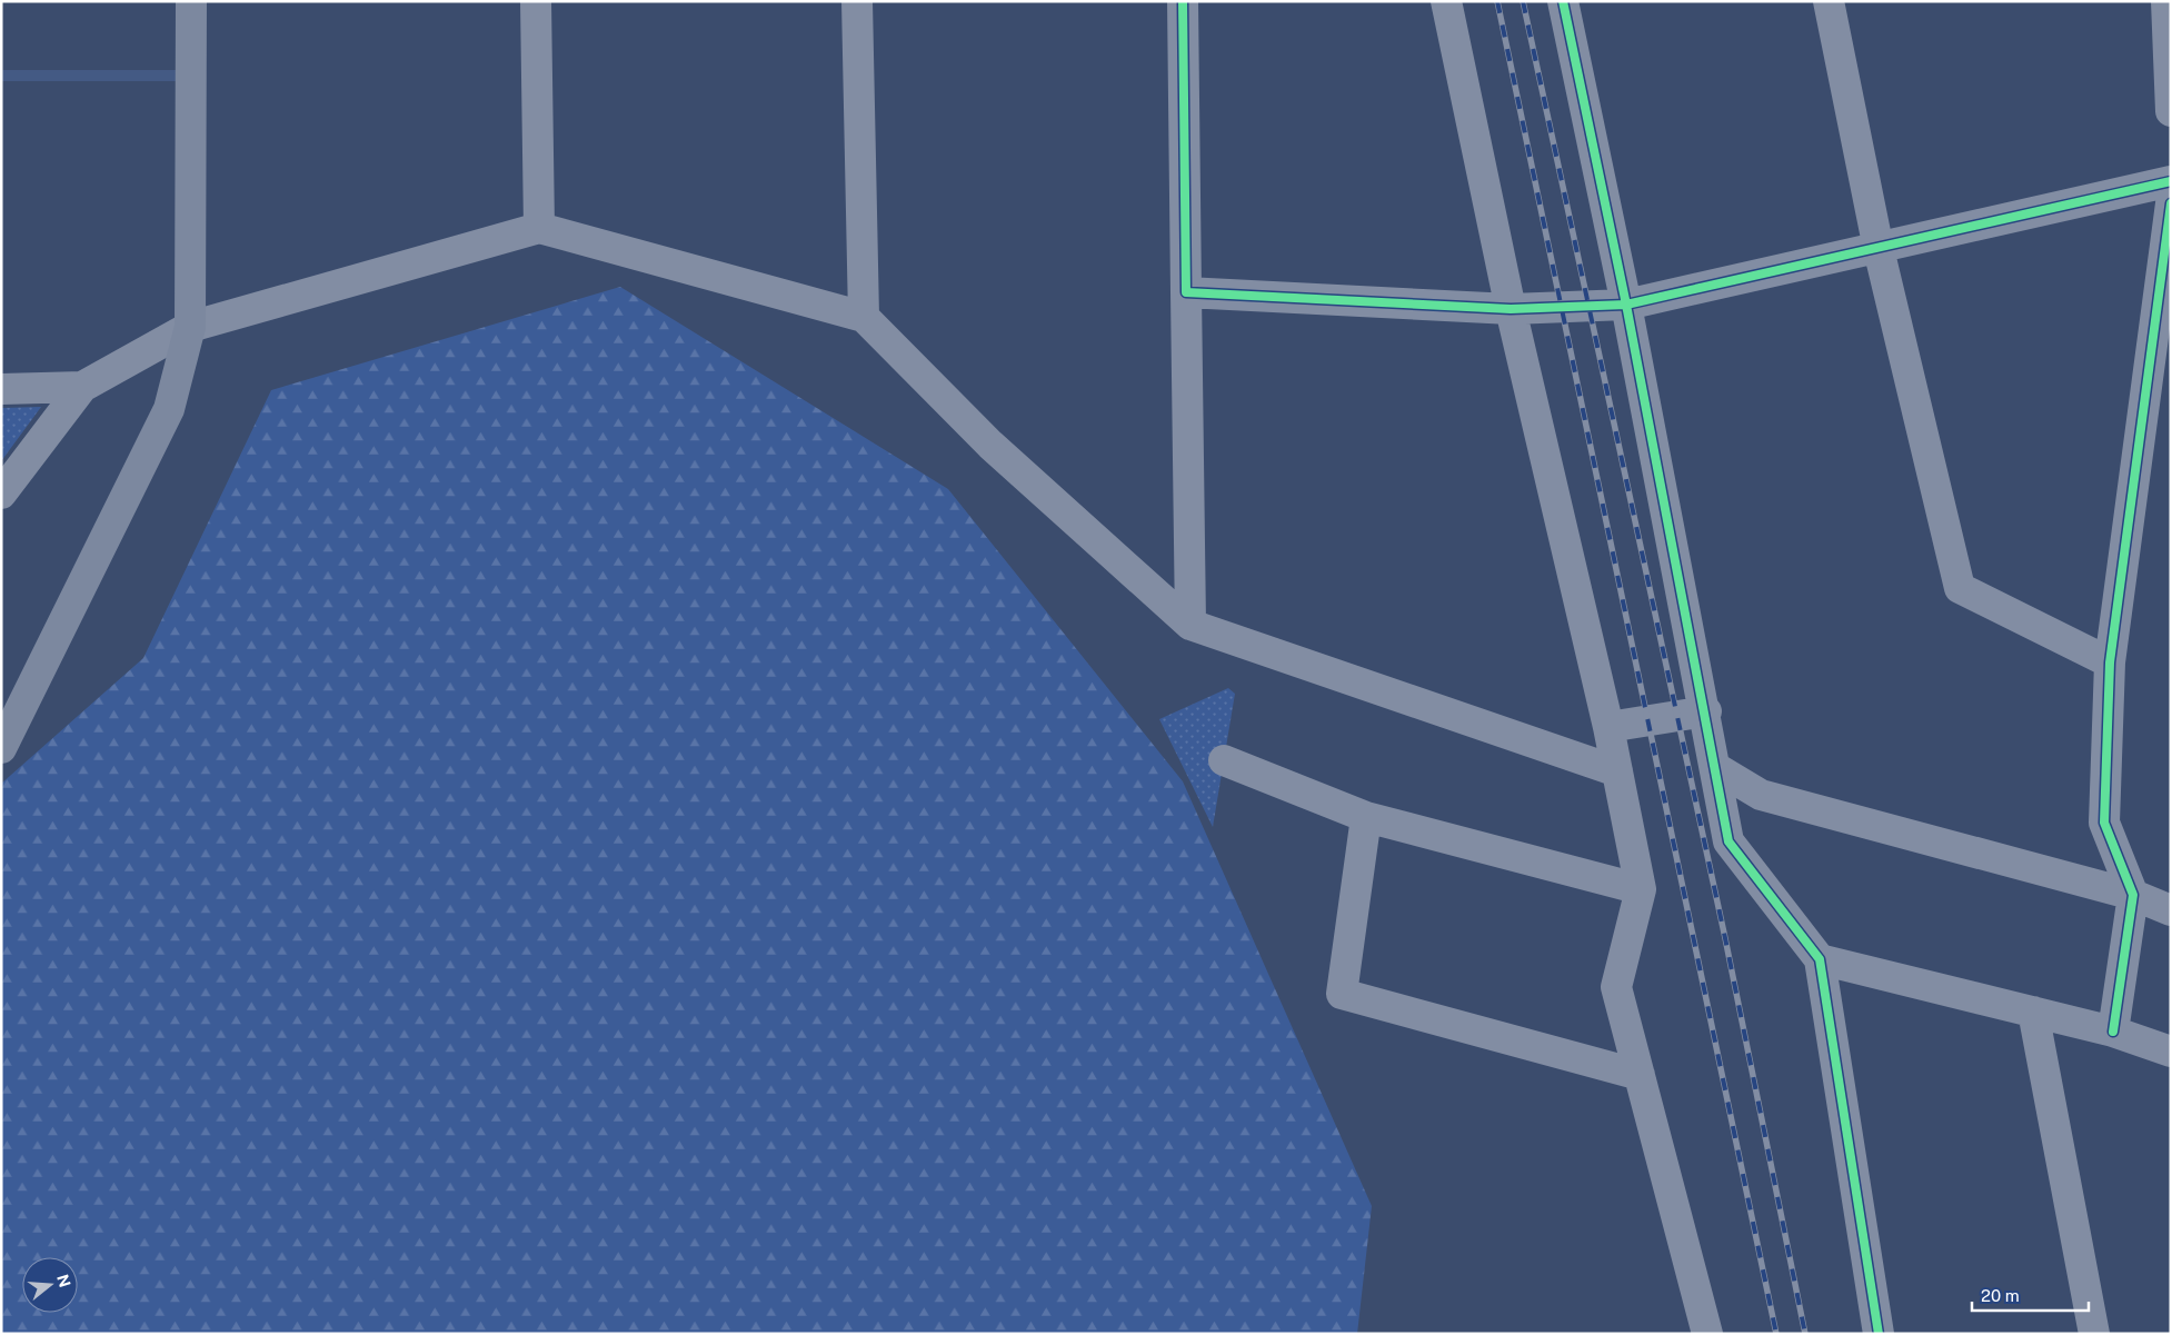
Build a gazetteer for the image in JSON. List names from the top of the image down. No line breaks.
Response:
{"scale_bar":"20 m","north":"right"}
